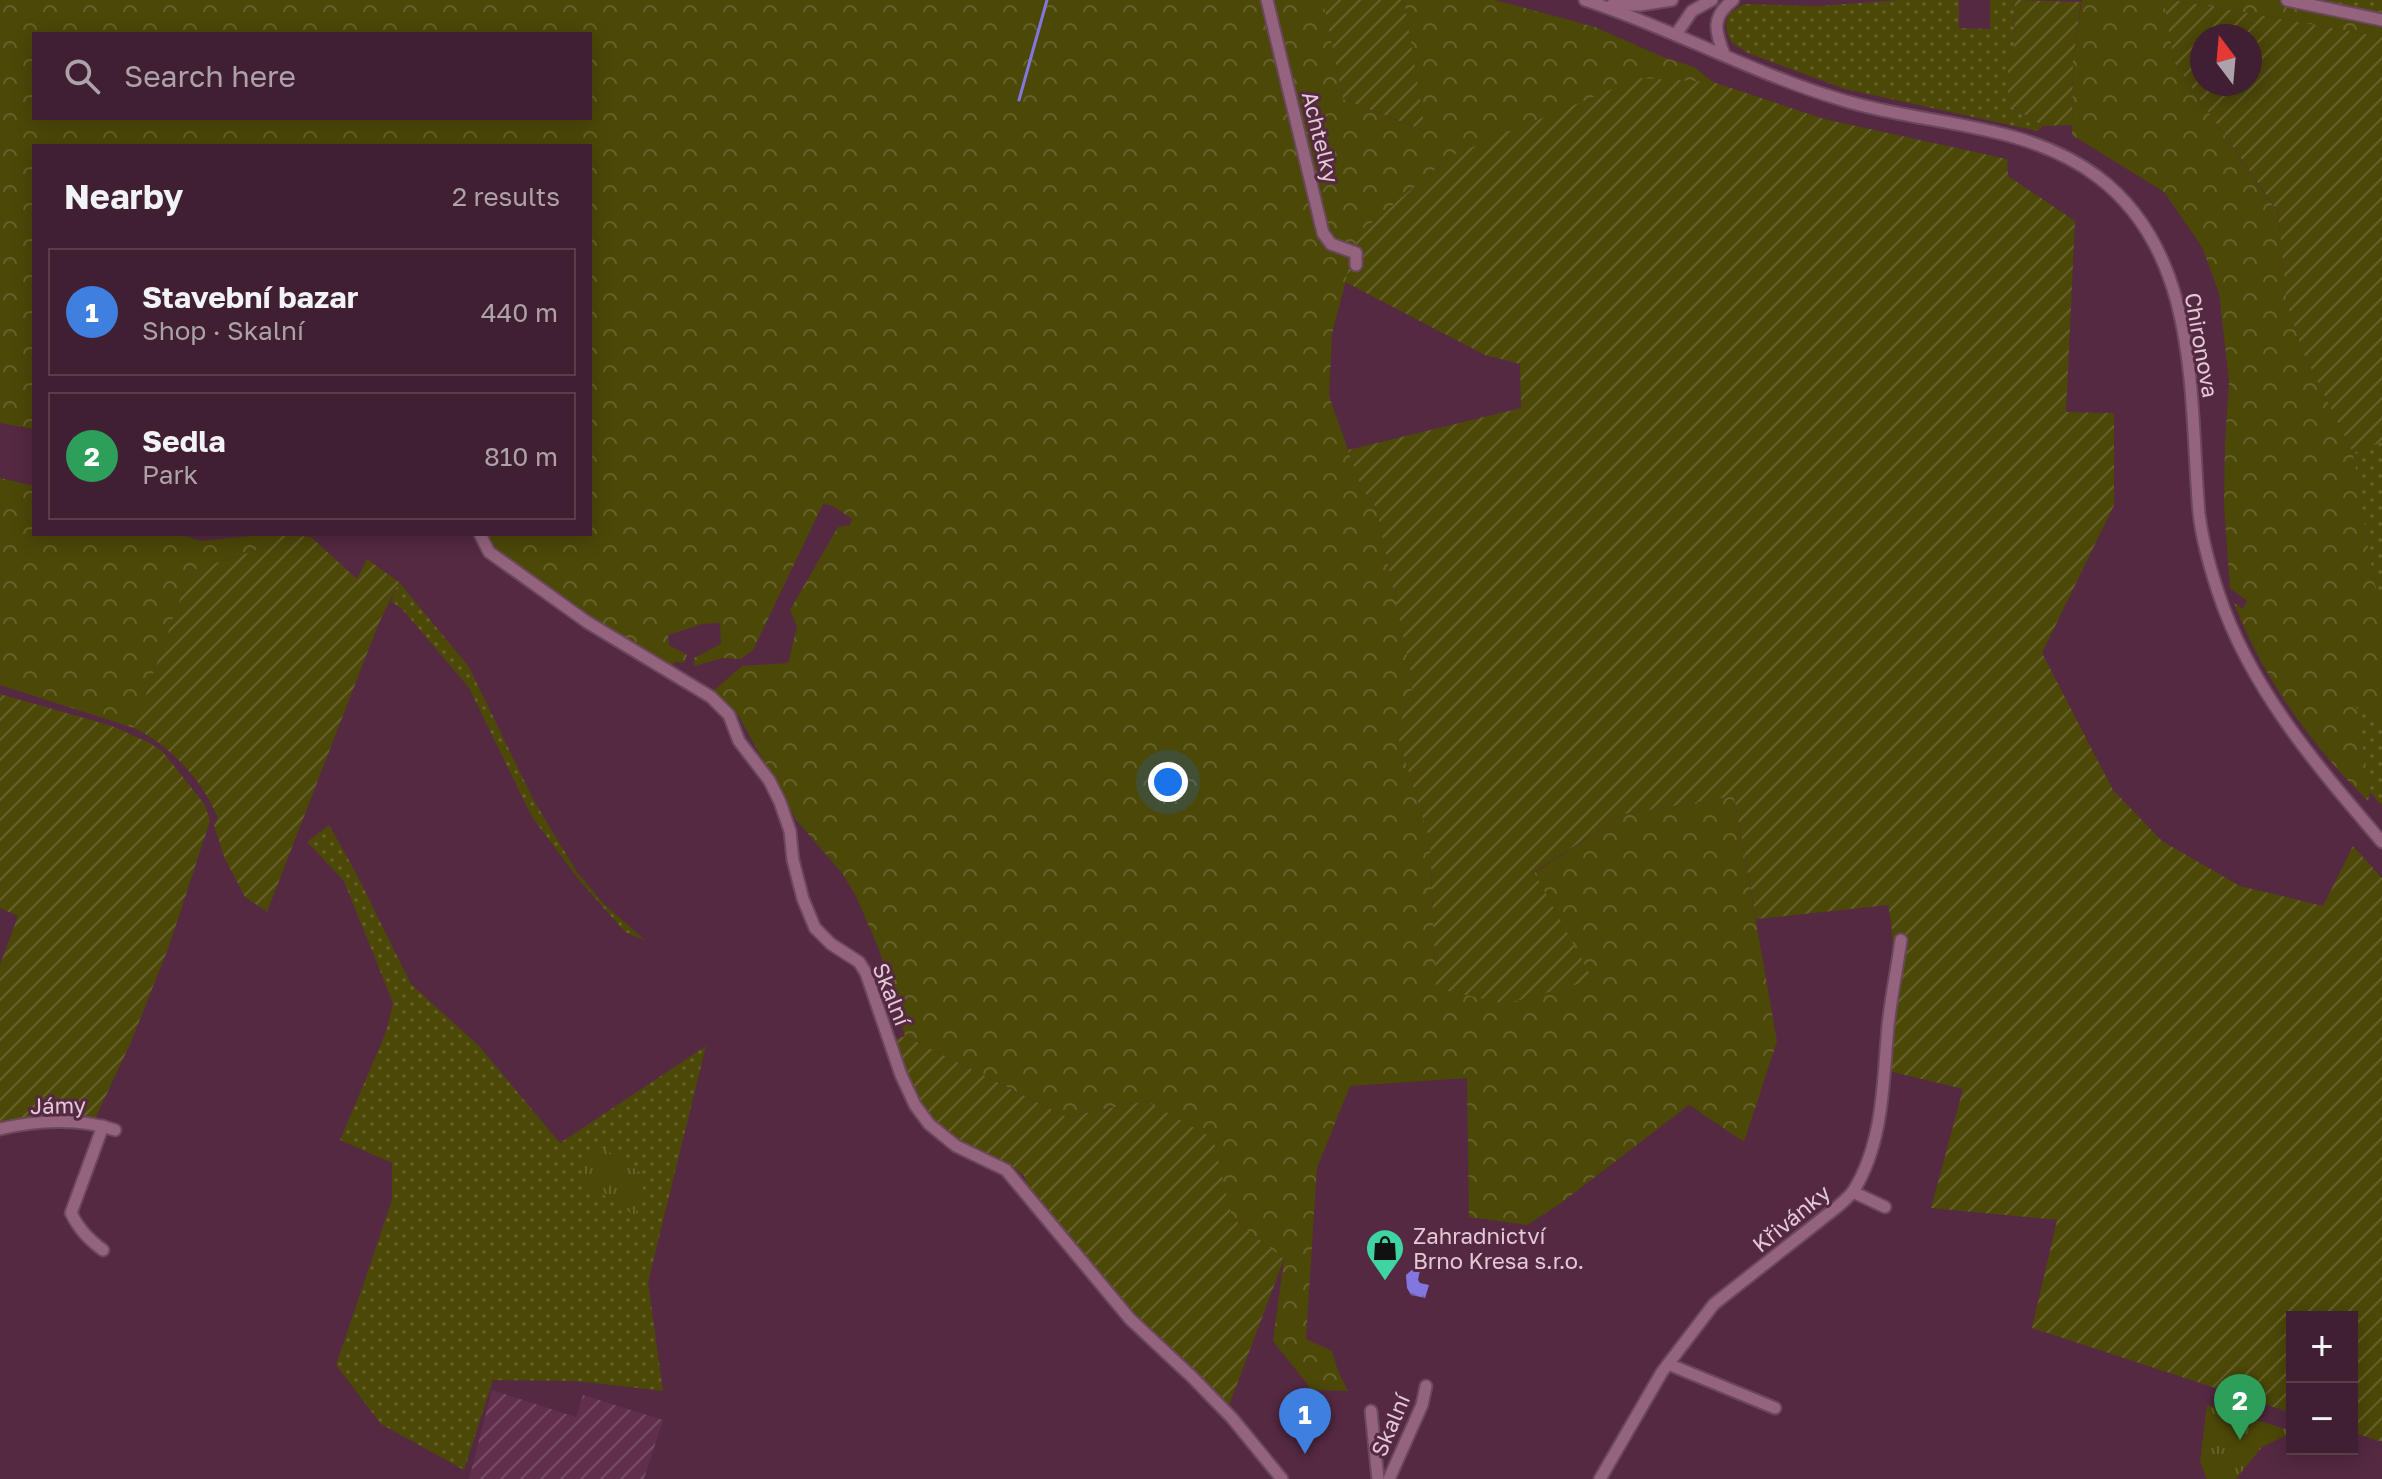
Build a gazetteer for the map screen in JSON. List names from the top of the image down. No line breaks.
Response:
{"streets":{"street":["Achtelky","Chironova","Skalní","Jámy","Křivánky"]},"places":{"shop":["Zahradnictví Brno Kresa s.r.o."]},"north":"top","page":{"search":"Search here","heading":["Nearby","2 results"],"list":[{"mark":"1","name":"Stavební bazar","note":"Shop · Skalní","value":"440 m"},{"mark":"2","name":"Sedla","note":"Park","value":"810 m"}],"map_buttons":["+","−"],"pins":["2","1"]}}
